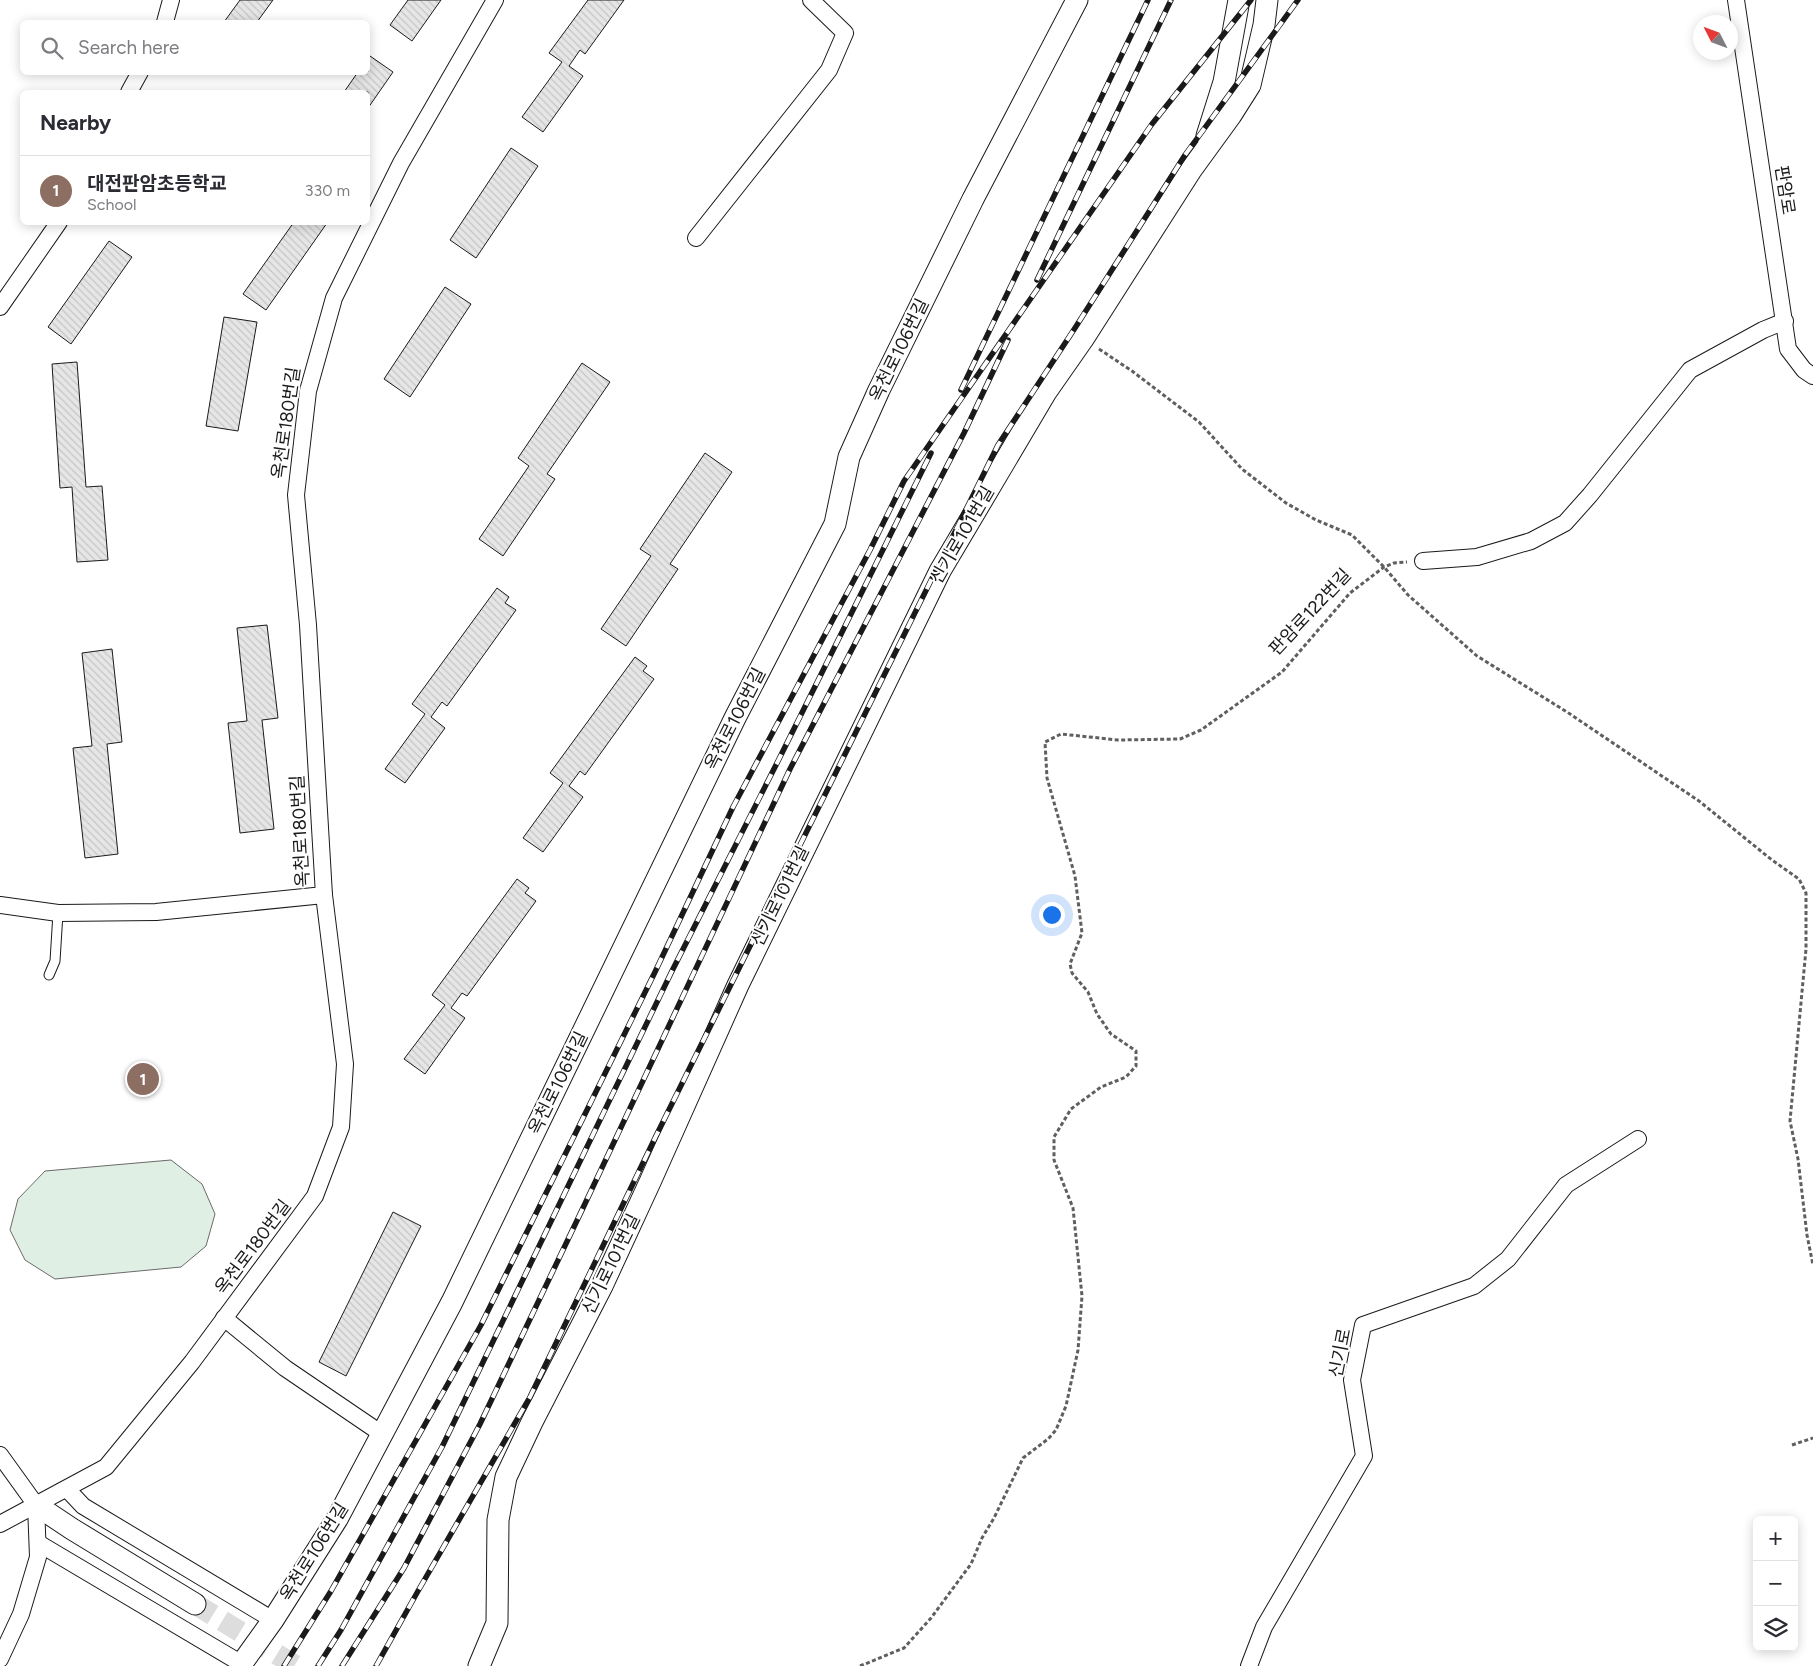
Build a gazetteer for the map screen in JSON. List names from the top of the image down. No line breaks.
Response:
{"streets":{"street":["판암로","옥천로106번길","옥천로180번길","신기로101번길","신기로"],"path":["판암로122번길"]},"north":"top left","page":{"search":"Search here","heading":"Nearby","list":[{"mark":"1","name":"대전판암초등학교","note":"School","value":"330 m"}],"pins":"1","map_buttons":["+","−"]}}
